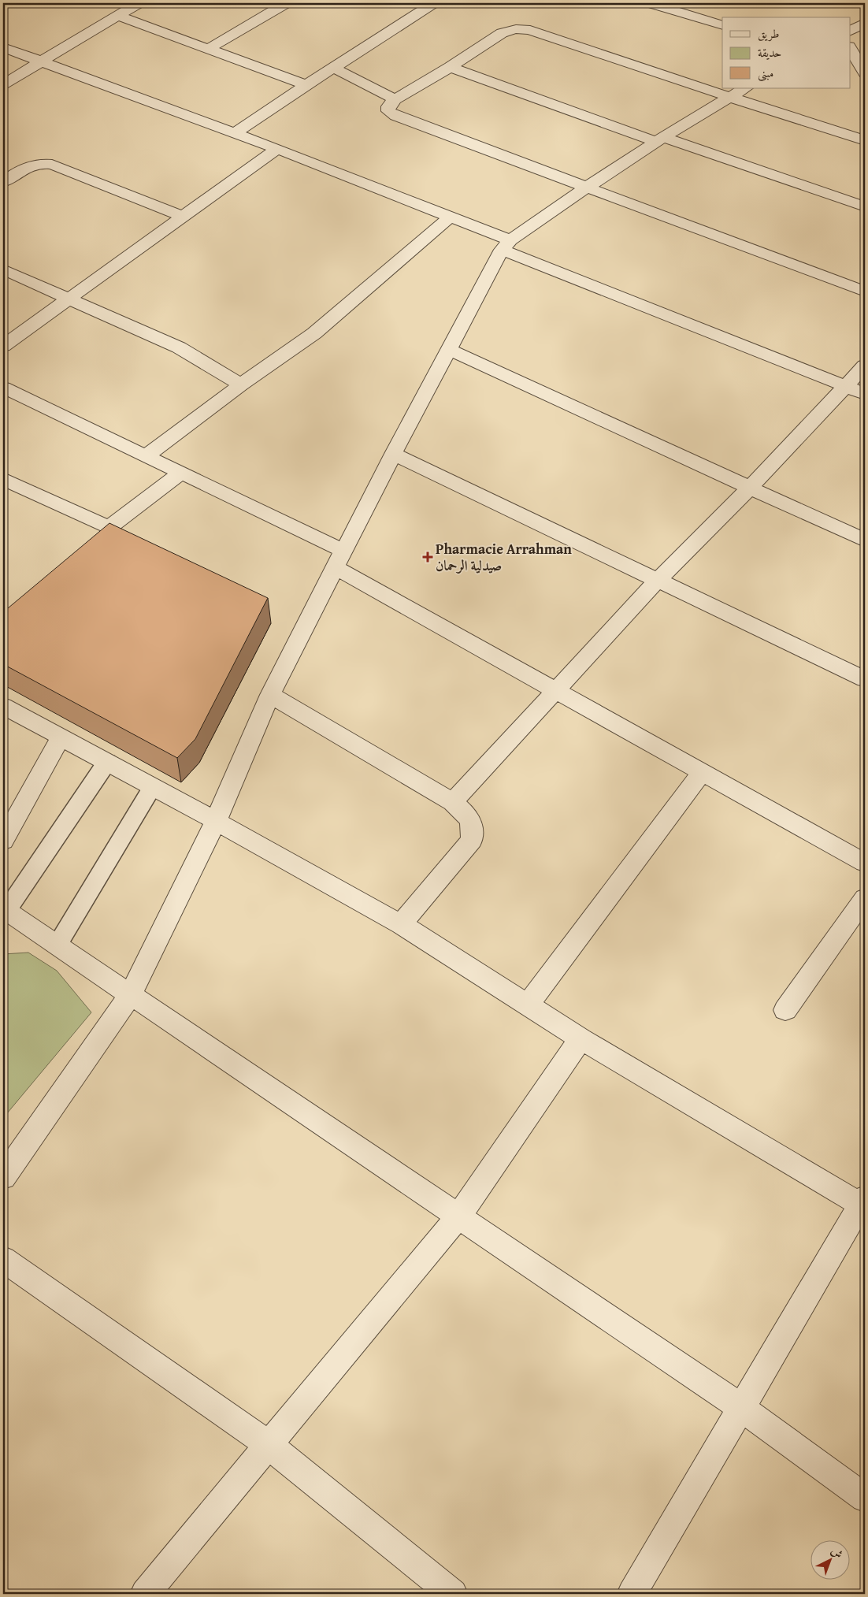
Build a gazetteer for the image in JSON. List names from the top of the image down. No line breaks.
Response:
{"places":{"health":["Pharmacie Arrahman صيدلية الرحمان"]},"legend":["طريق","حديقة","مبنى"],"north":"top right"}
